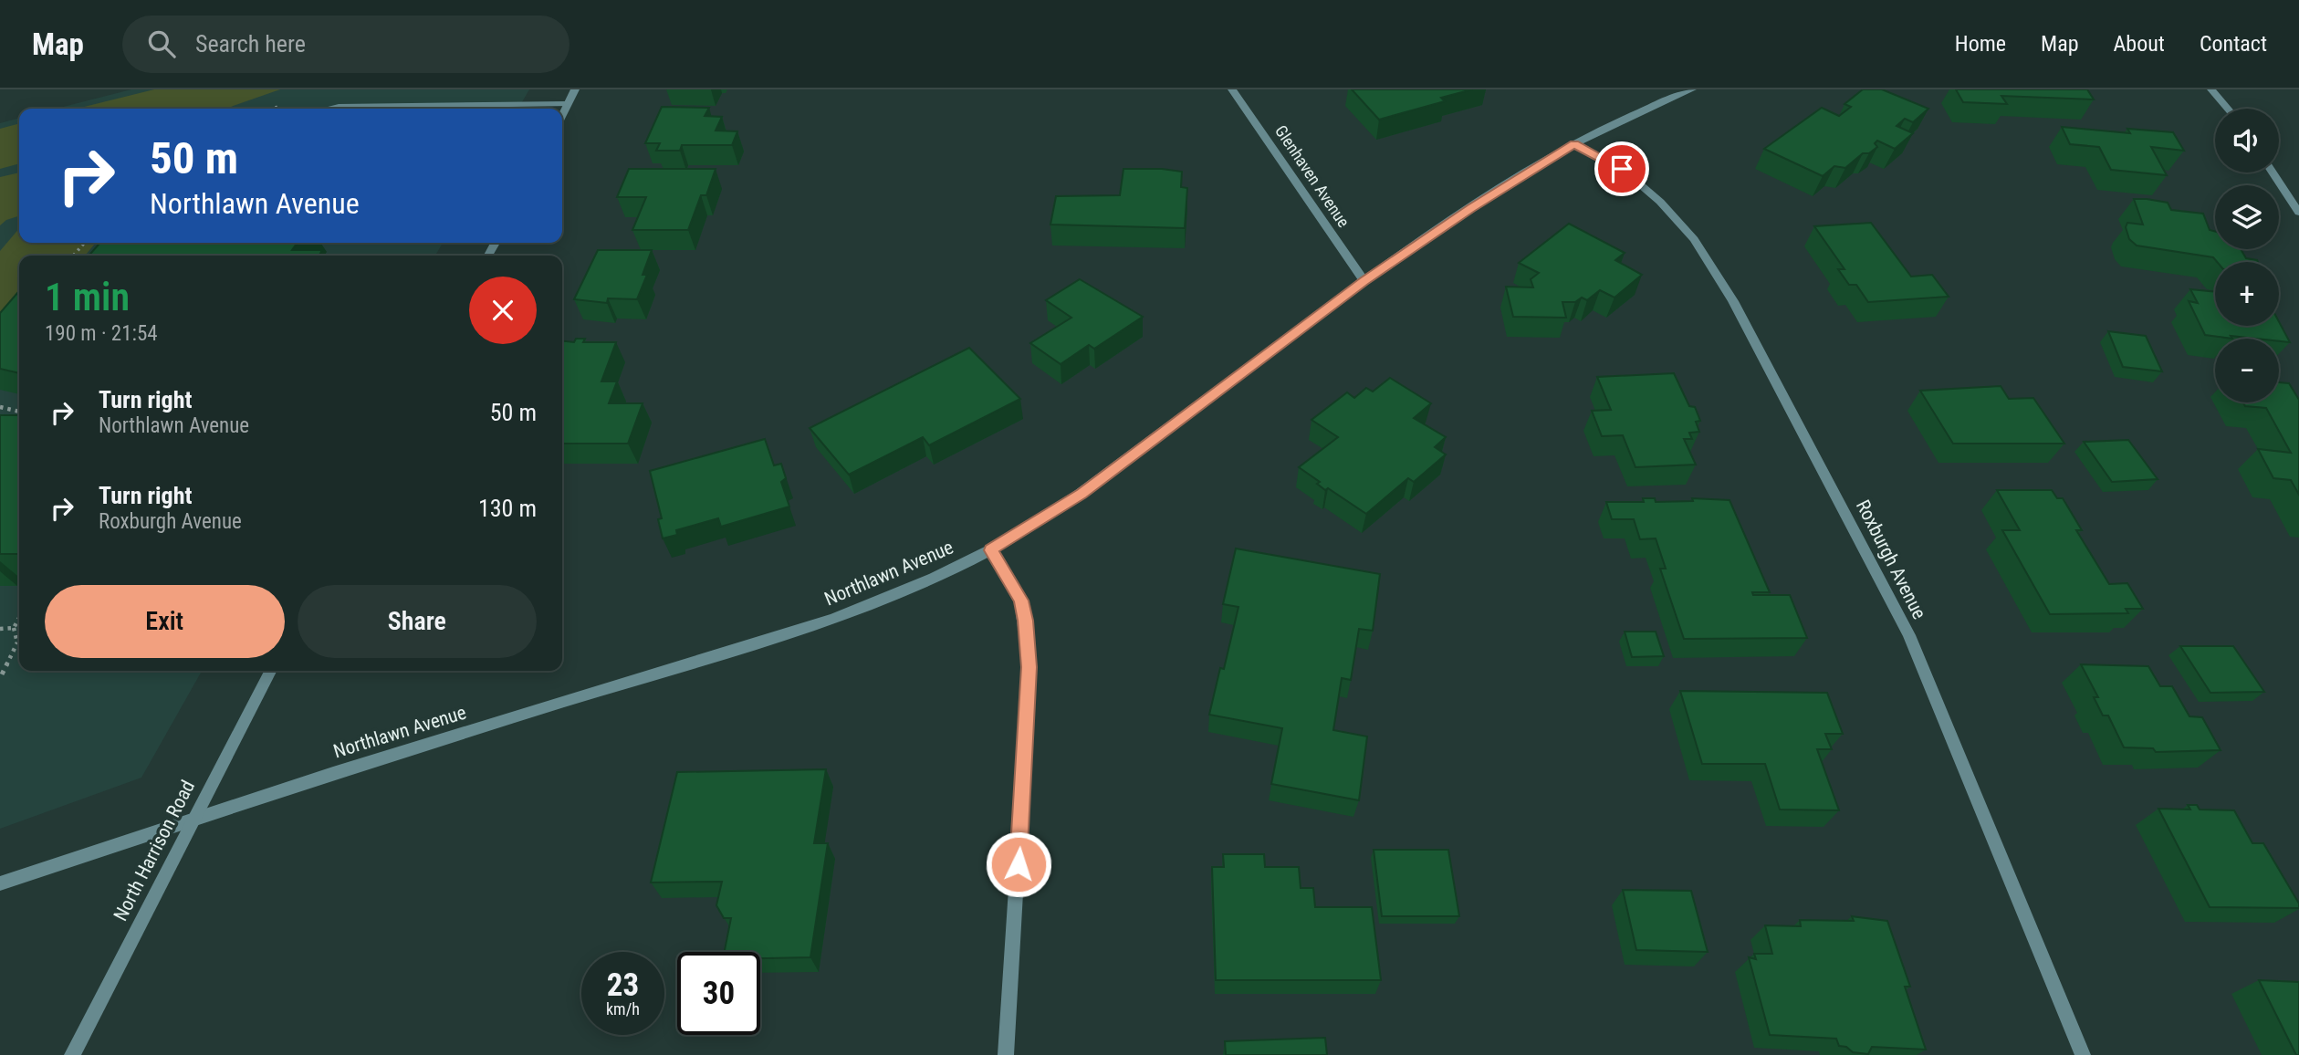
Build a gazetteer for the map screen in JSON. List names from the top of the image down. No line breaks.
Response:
{"streets":{"street":["Glenhaven Avenue","Roxburgh Avenue","Northlawn Avenue","North Harrison Road"]},"crossings":[["Glenhaven Avenue","Northlawn Avenue"],["Roxburgh Avenue","Northlawn Avenue"],["Northlawn Avenue","North Harrison Road"]],"page":{"header":"Map","search":"Search here","nav":["Home","Map","About","Contact"],"map_buttons":["+","−"],"turn":["50 m","Northlawn Avenue"],"heading":["1 min","190 m · 21:54"],"list":[{"name":"Turn right","note":"Northlawn Avenue","value":"50 m"},{"name":"Turn right","note":"Roxburgh Avenue","value":"130 m"}],"buttons":["Exit","Share"],"speed":"23 km/h","limit":"30"}}
